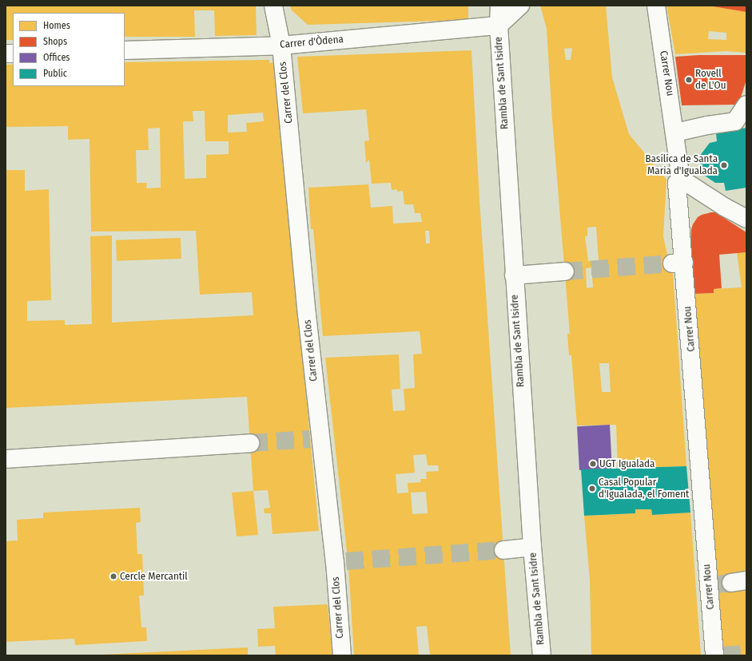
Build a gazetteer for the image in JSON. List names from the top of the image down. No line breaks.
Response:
{"streets":{"street":["Carrer d'Òdena","Carrer Nou","Rambla de Sant Isidre","Carrer del Clos"]},"crossings":[["Carrer d'Òdena","Rambla de Sant Isidre"],["Carrer d'Òdena","Carrer del Clos"]],"places":["Rovell de L'Ou","Basílica de Santa Maria d'Igualada","UGT Igualada","Casal Popular d'Igualada, el Foment","Cercle Mercantil"],"legend":["Homes","Shops","Offices","Public"]}
